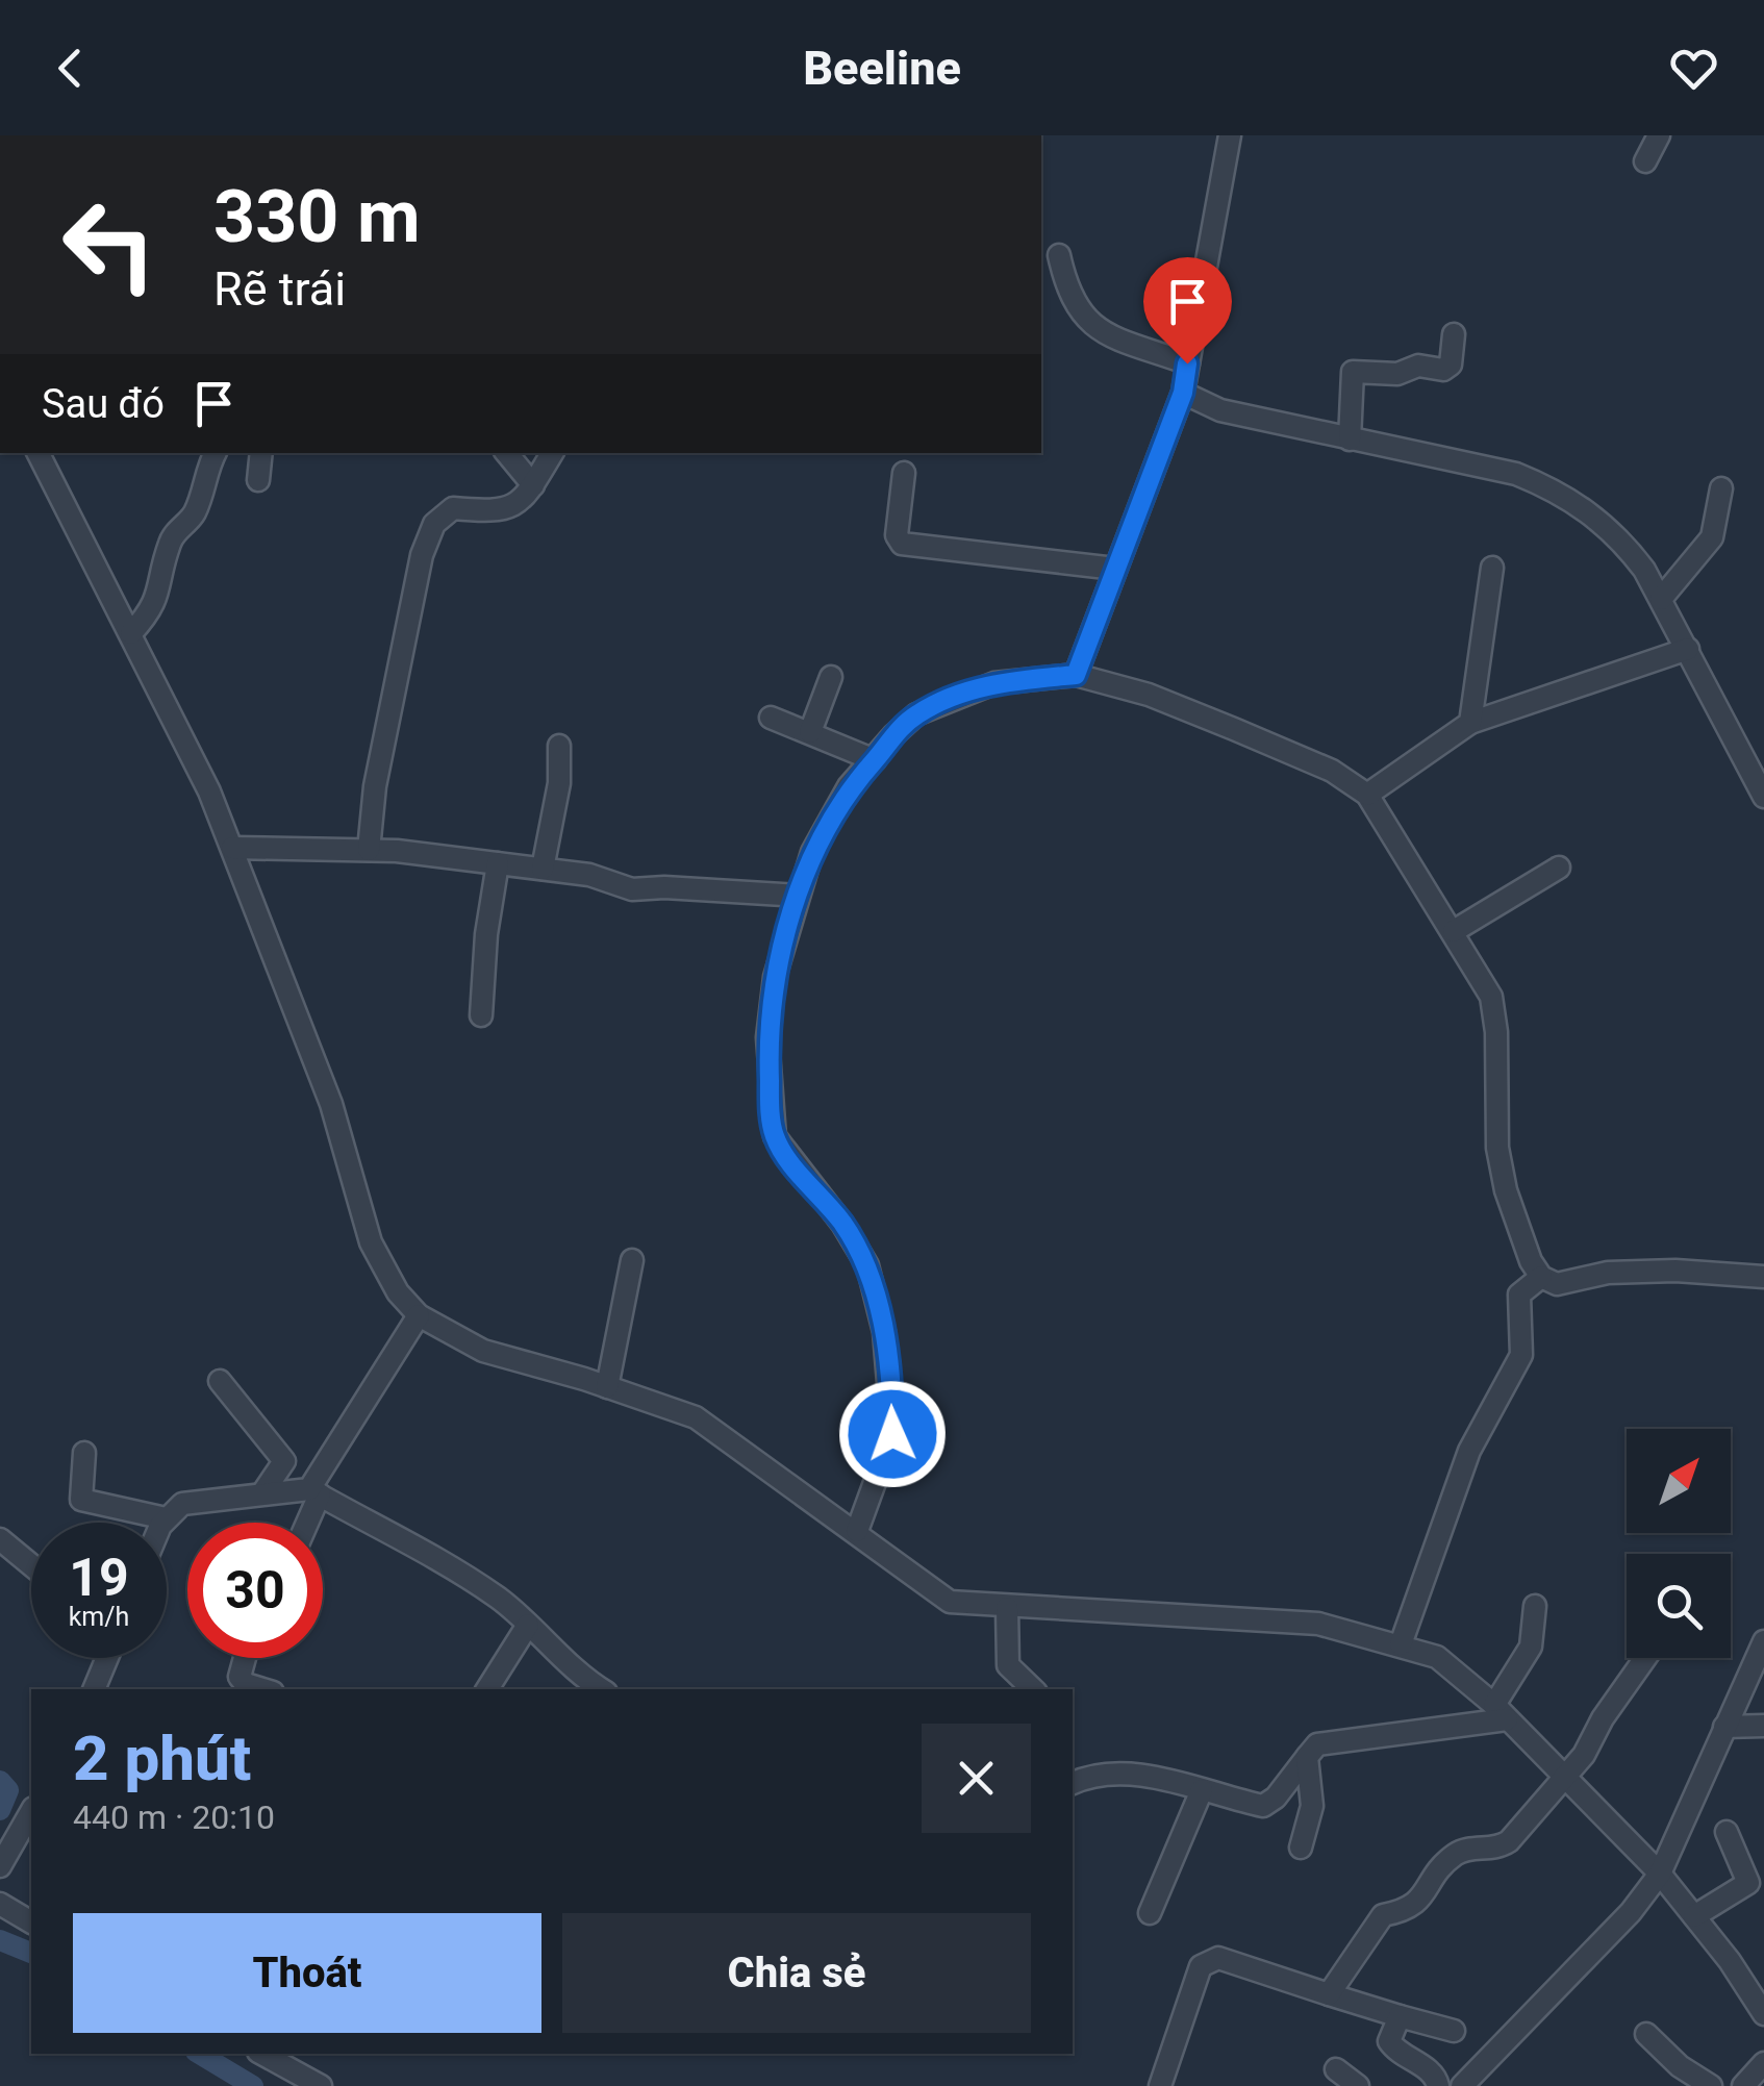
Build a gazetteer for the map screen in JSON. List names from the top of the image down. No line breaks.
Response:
{"north":"top right","page":{"header":"Beeline","turn":["330 m","Rẽ trái"],"then":"Sau đó","speed":"19 km/h","limit":"30","heading":["2 phút","440 m · 20:10"],"buttons":["Thoát","Chia sẻ"]}}
